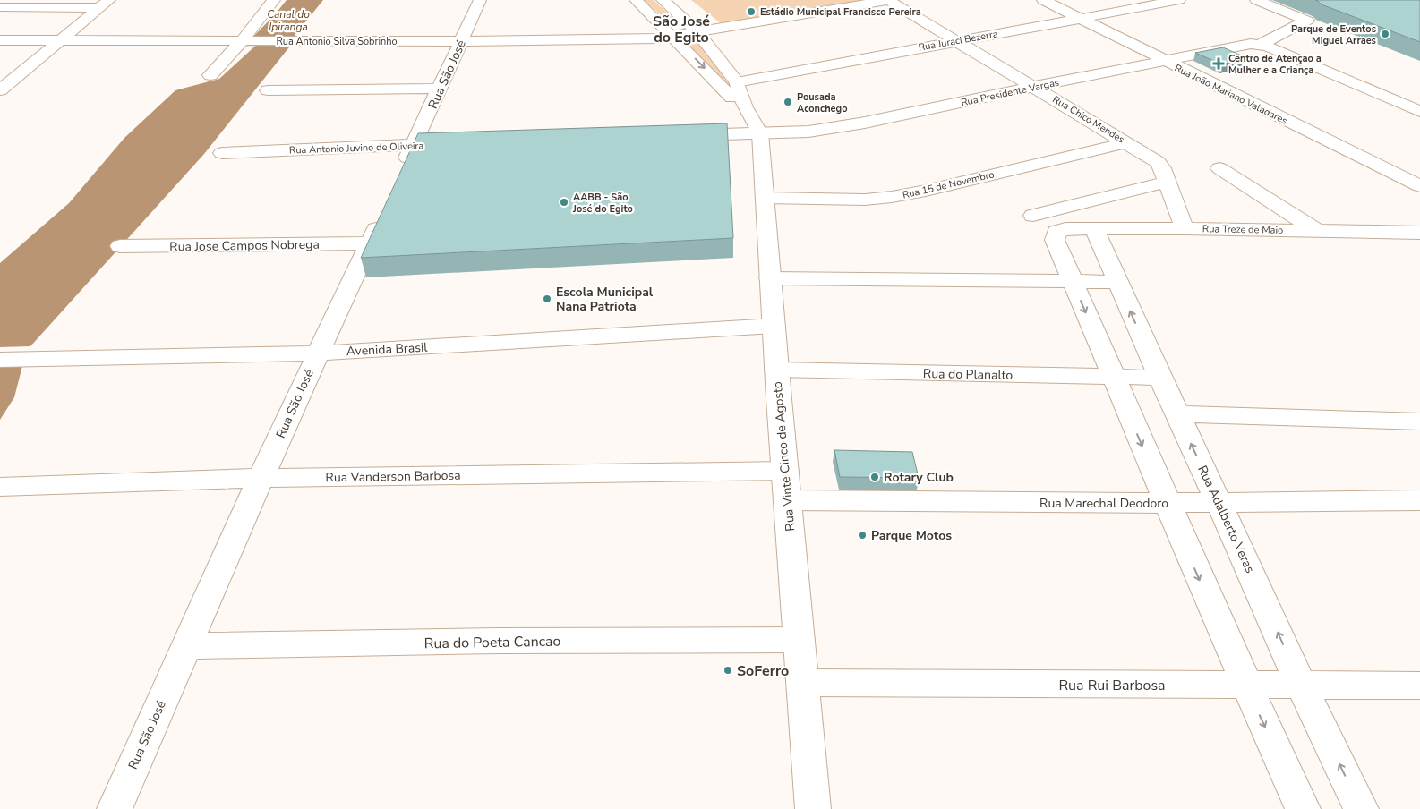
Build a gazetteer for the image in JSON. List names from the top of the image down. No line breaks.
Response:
{"streets":{"street":["Rua Juraci Bezerra","Rua Antonio Silva Sobrinho","Rua São José","Rua Presidente Vargas","Rua João Mariano Valadares","Rua Chico Mendes","Rua Antonio Juvino de Oliveira","Rua 15 de Novembro","Rua Treze de Maio","Rua Jose Campos Nobrega","Avenida Brasil","Rua do Planalto","Rua Vinte Cinco de Agosto","Rua Vanderson Barbosa","Rua Marechal Deodoro","Rua Adalberto Veras","Rua do Poeta Cancao","Rua Rui Barbosa"]},"crossings":[["Rua Juraci Bezerra","Rua João Mariano Valadares"],["Rua Juraci Bezerra","Rua Chico Mendes"],["Rua Antonio Silva Sobrinho","Rua São José"],["Rua Antonio Silva Sobrinho","Rua Chico Mendes"],["Rua São José","Rua Antonio Juvino de Oliveira"],["Rua São José","Rua Jose Campos Nobrega"],["Rua São José","Avenida Brasil"],["Rua São José","Rua Vanderson Barbosa"],["Rua São José","Rua do Poeta Cancao"],["Rua Presidente Vargas","Rua João Mariano Valadares"],["Rua Presidente Vargas","Rua Chico Mendes"],["Rua Presidente Vargas","Rua Vinte Cinco de Agosto"],["Rua Chico Mendes","Rua 15 de Novembro"],["Rua Chico Mendes","Rua Treze de Maio"],["Rua 15 de Novembro","Rua Vinte Cinco de Agosto"],["Rua Treze de Maio","Rua Adalberto Veras"],["Avenida Brasil","Rua Vinte Cinco de Agosto"],["Rua do Planalto","Rua Vinte Cinco de Agosto"],["Rua do Planalto","Rua Adalberto Veras"],["Rua Vinte Cinco de Agosto","Rua Vanderson Barbosa"],["Rua Vinte Cinco de Agosto","Rua Marechal Deodoro"],["Rua Vinte Cinco de Agosto","Rua do Poeta Cancao"],["Rua Vinte Cinco de Agosto","Rua Rui Barbosa"],["Rua Marechal Deodoro","Rua Adalberto Veras"],["Rua Adalberto Veras","Rua Rui Barbosa"]],"districts":["São José do Egito"],"water":["Canal do Ipiranga"],"places":{"other":["Estádio Municipal Francisco Pereira","Parque de Eventos Miguel Arraes","Pousada Aconchego","AABB - São José do Egito","Escola Municipal Nana Patriota","Rotary Club","Parque Motos","SoFerro"],"health":["Centro de Atençao a Mulher e a Criança"]}}
